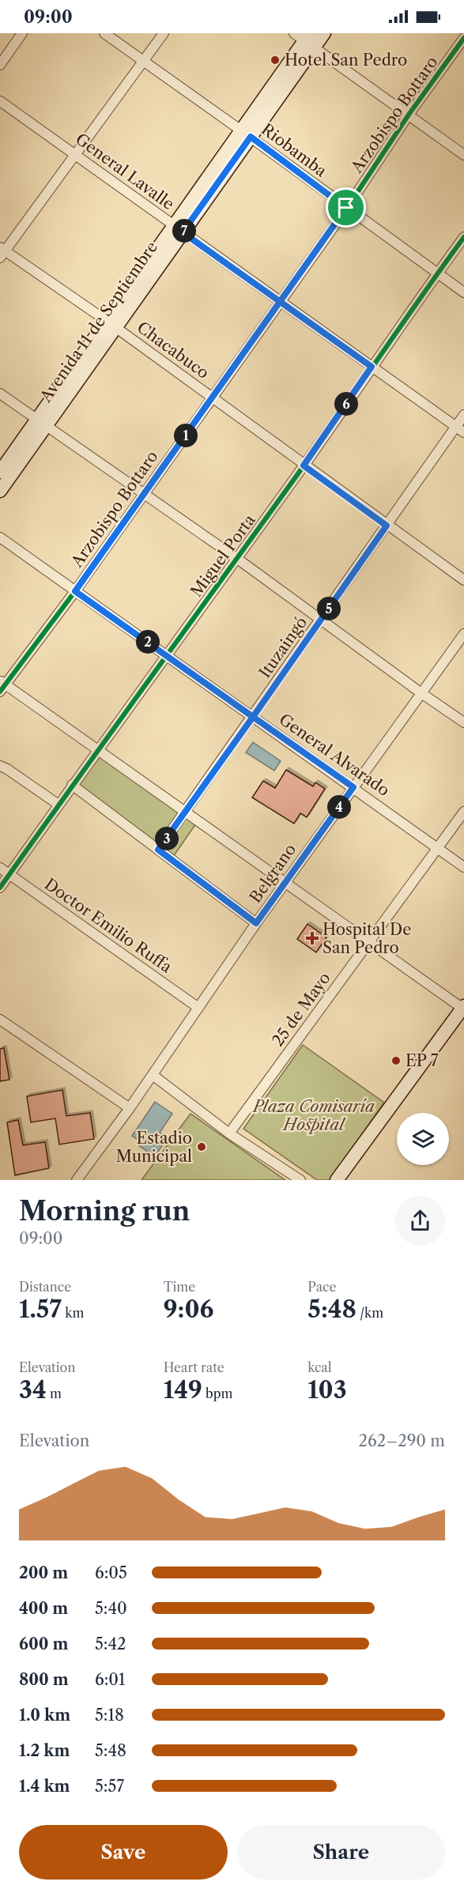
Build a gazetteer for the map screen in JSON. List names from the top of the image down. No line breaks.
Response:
{"streets":{"main road":["Avenida 11 de Septiembre"],"street":["Arzobispo Bottaro","Riobamba","General Lavalle","Chacabuco","Miguel Porta","Ituzaingó","General Alvarado","Belgrano","Doctor Emilio Ruffa","25 de Mayo"]},"crossings":[["Arzobispo Bottaro","Riobamba"],["Arzobispo Bottaro","General Lavalle"],["Arzobispo Bottaro","Chacabuco"],["Arzobispo Bottaro","General Alvarado"],["Riobamba","Avenida 11 de Septiembre"],["Riobamba","Miguel Porta"],["General Lavalle","Avenida 11 de Septiembre"],["General Lavalle","Miguel Porta"],["General Lavalle","Ituzaingó"],["Avenida 11 de Septiembre","Chacabuco"],["Chacabuco","Miguel Porta"],["Chacabuco","Ituzaingó"],["Miguel Porta","General Alvarado"],["Miguel Porta","Doctor Emilio Ruffa"],["Ituzaingó","General Alvarado"],["General Alvarado","Belgrano"],["General Alvarado","25 de Mayo"],["Belgrano","Doctor Emilio Ruffa"]],"parks":["Plaza Comisaría Hospital"],"places":{"other":["Hotel San Pedro","EP 7","Estadio Municipal"],"health":["Hospital De San Pedro"]},"page":{"status":"09:00","pins":["7","6","1","5","2","4","3"],"heading":["Morning run","09:00"],"stats":[["Distance","1.57 km"],["Time","9:06"],["Pace","5:48 /km"],["Elevation","34 m"],["Heart rate","149 bpm"],["kcal","103"]],"chart":["Elevation","262–290 m"],"list":[{"name":"200 m","note":"6:05"},{"name":"400 m","note":"5:40"},{"name":"600 m","note":"5:42"},{"name":"800 m","note":"6:01"},{"name":"1.0 km","note":"5:18"},{"name":"1.2 km","note":"5:48"},{"name":"1.4 km","note":"5:57"}],"buttons":["Save","Share"]}}
